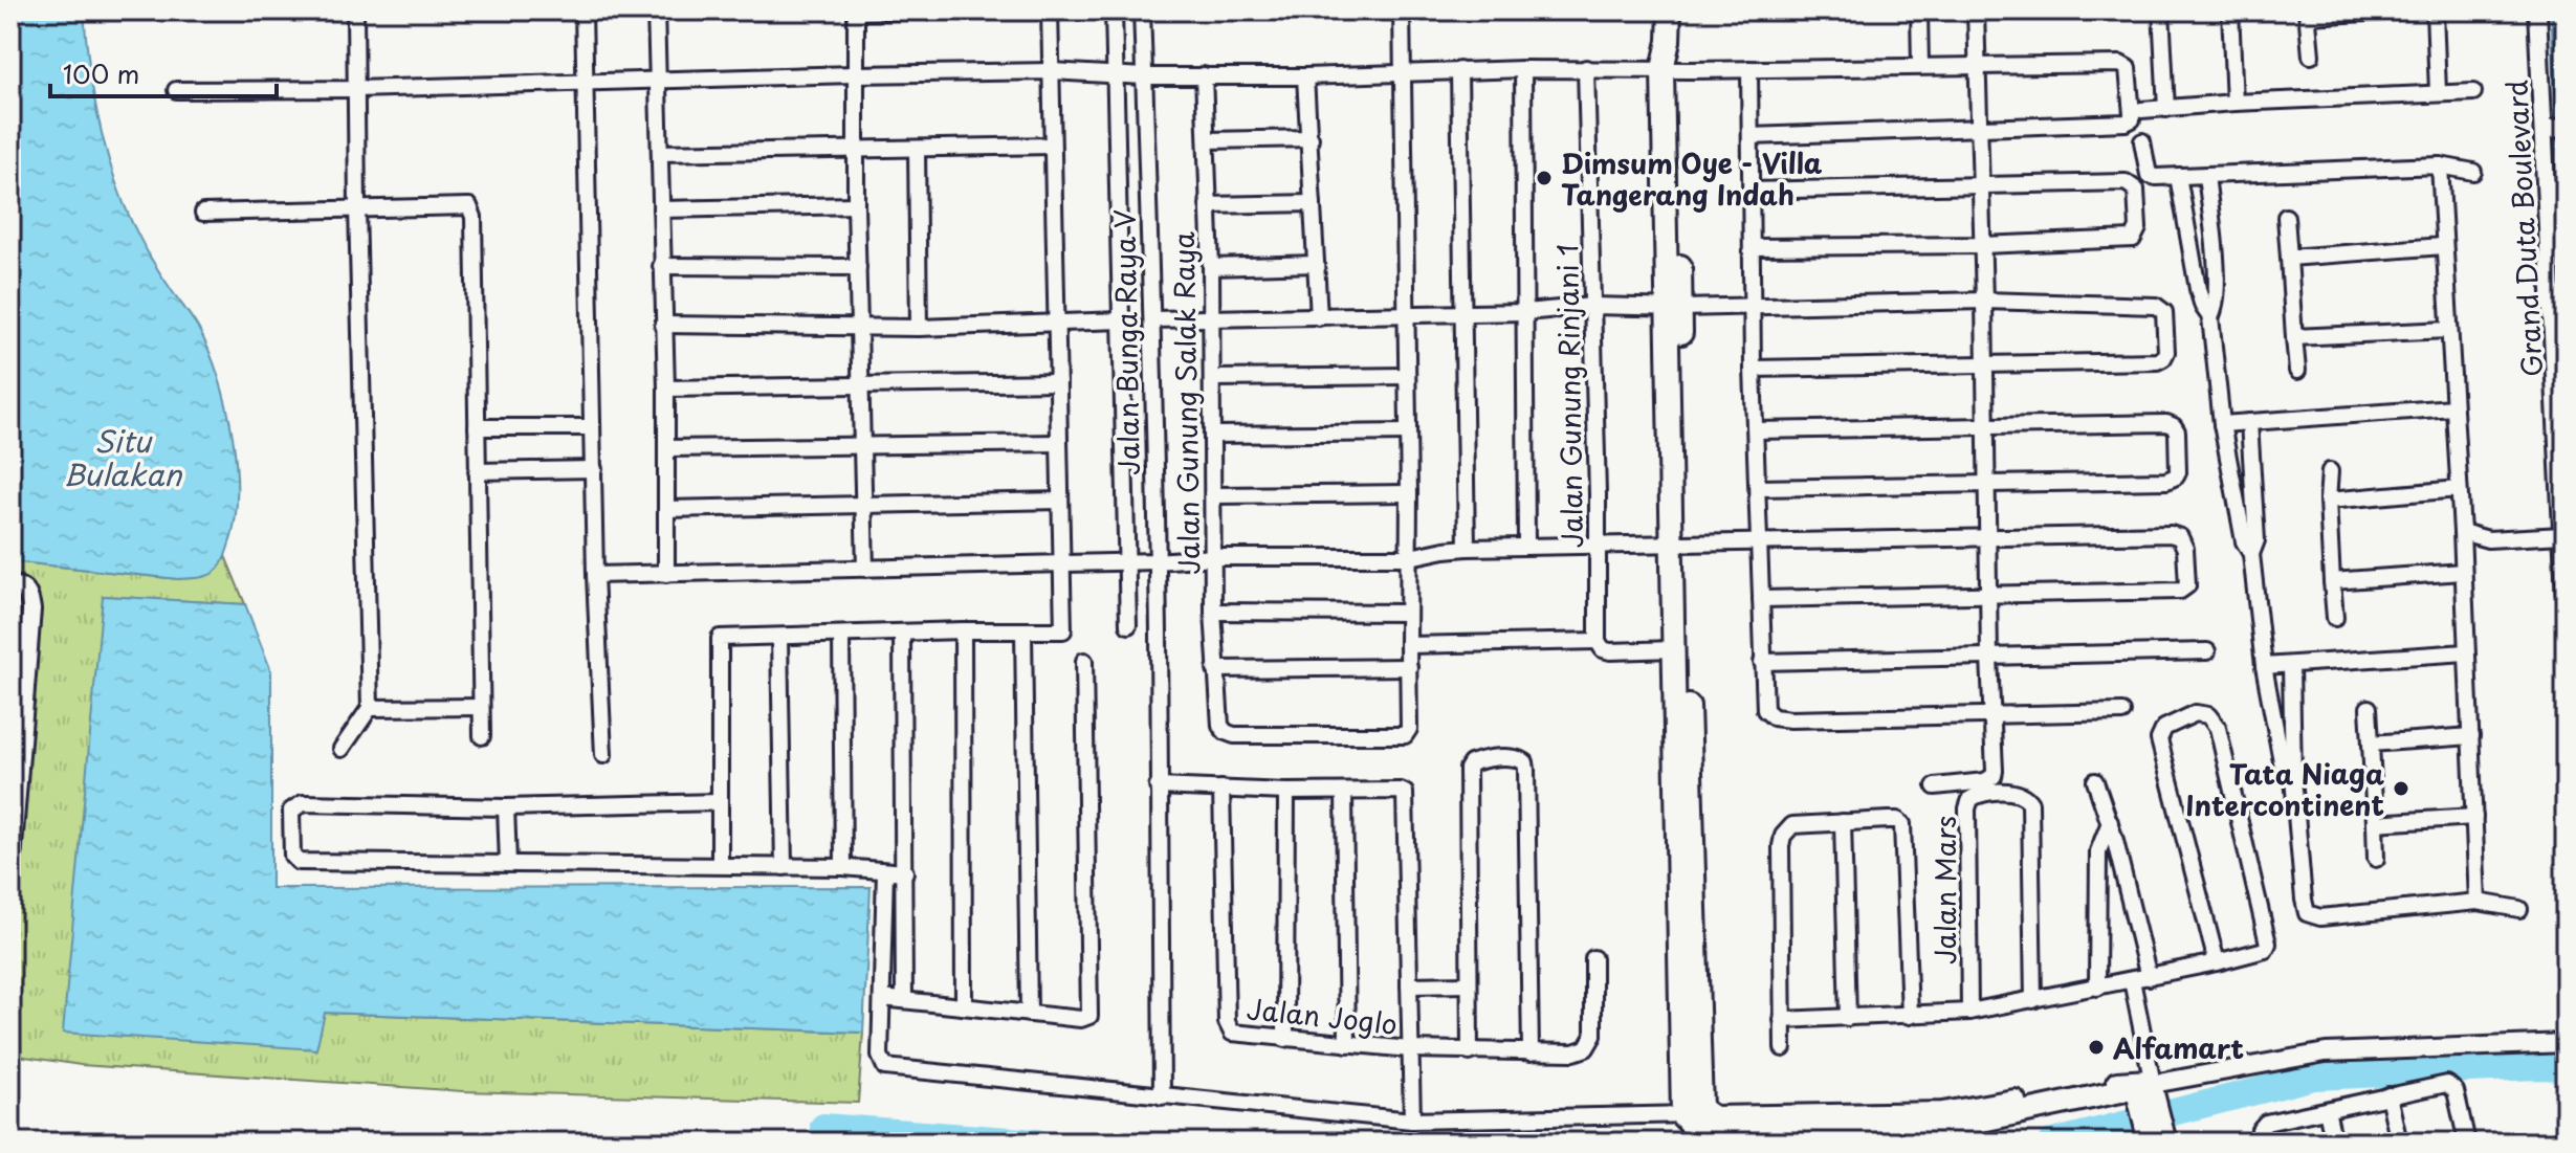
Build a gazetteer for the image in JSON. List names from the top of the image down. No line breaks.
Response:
{"streets":{"street":["Grand Duta Boulevard","Jalan Bunga Raya V","Jalan Gunung Rinjani 1","Jalan Gunung Salak Raya","Jalan Mars","Jalan Joglo"]},"water":["Situ Bulakan"],"places":["Dimsum Oye - Villa Tangerang Indah","Tata Niaga Intercontinent","Alfamart"],"scale_bar":"100 m"}
